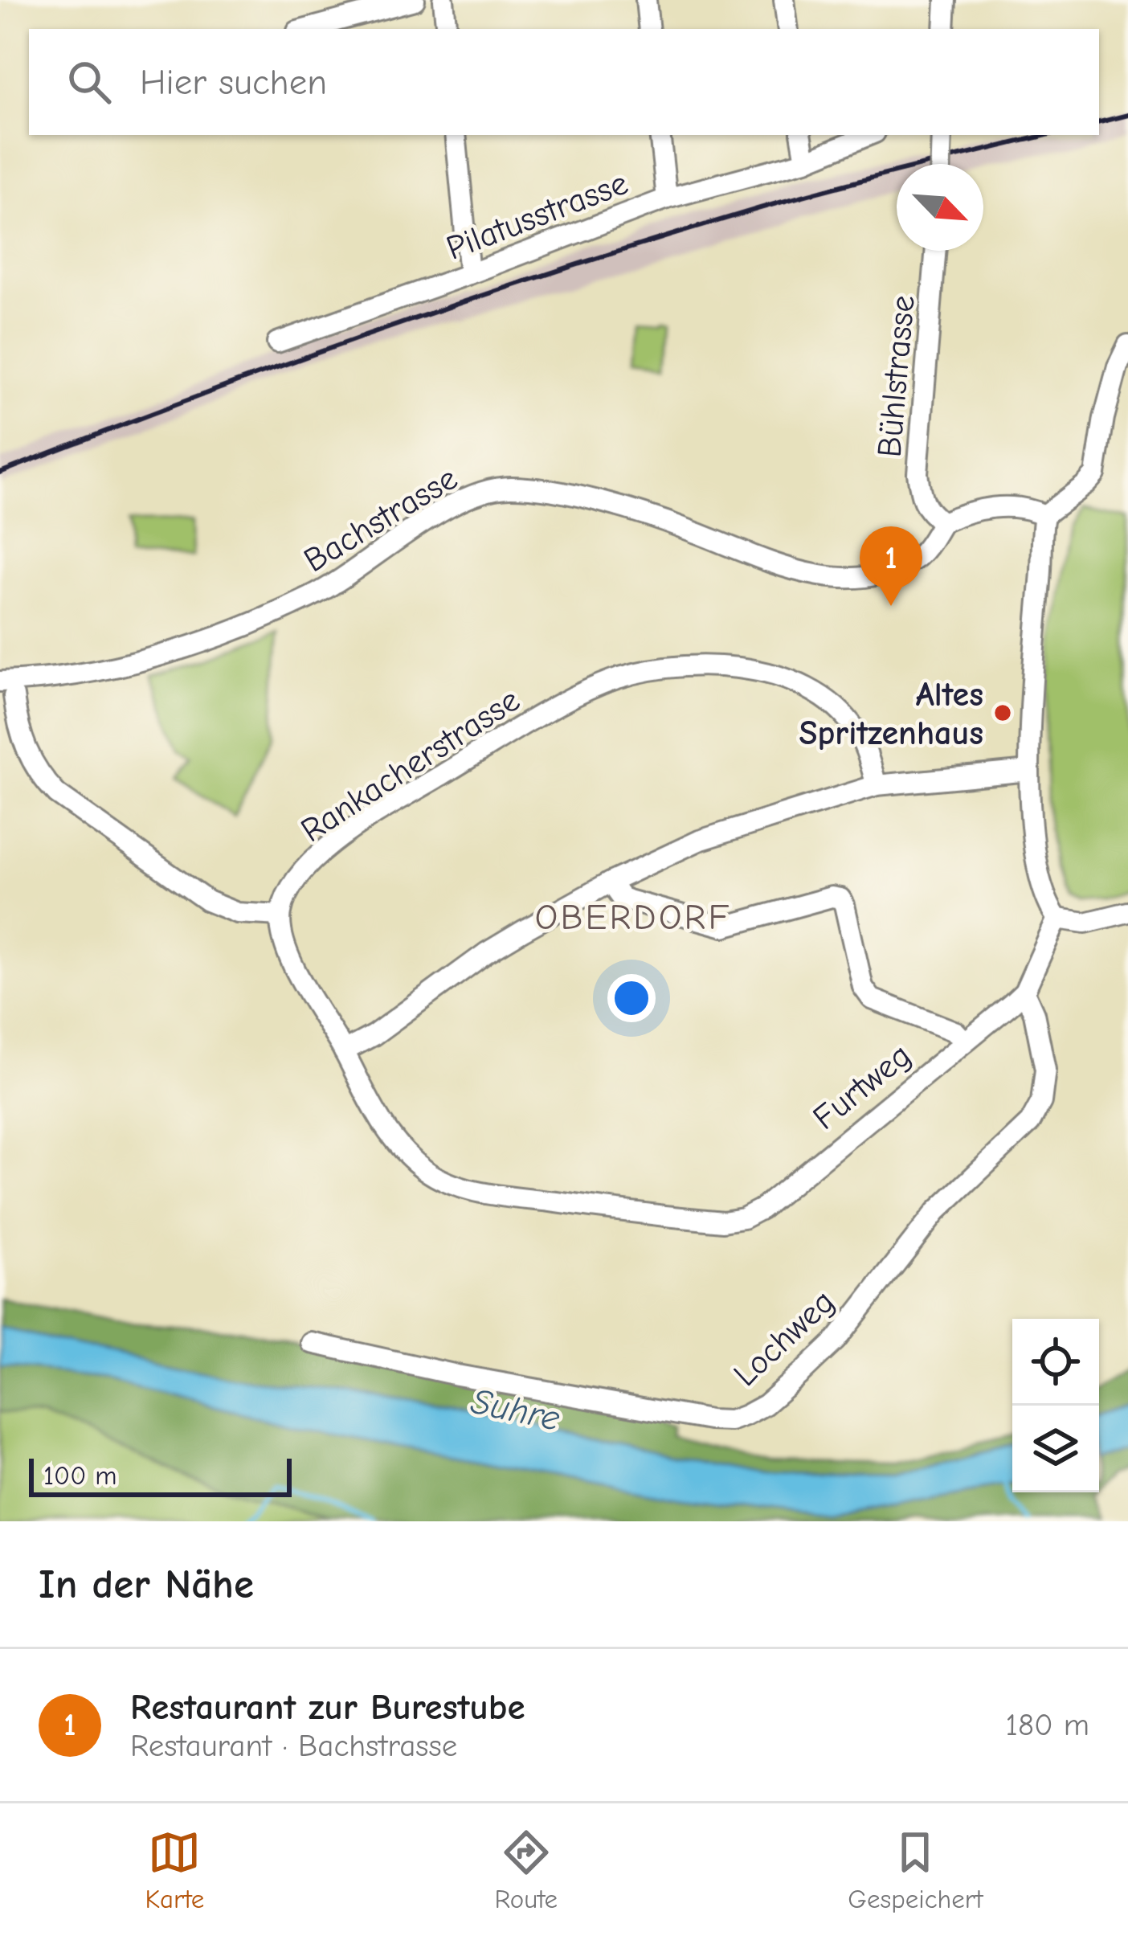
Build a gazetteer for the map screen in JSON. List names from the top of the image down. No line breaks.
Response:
{"streets":{"street":["Pilatusstrasse","Bühlstrasse","Bachstrasse","Rankacherstrasse","Furtweg","Lochweg"]},"crossings":[["Bühlstrasse","Bachstrasse"],["Furtweg","Lochweg"]],"districts":["OBERDORF"],"water":["Suhre"],"places":["Altes Spritzenhaus"],"scale_bar":"100 m","north":"bottom right","page":{"search":"Hier suchen","pins":"1","scale":"100 m","heading":"In der Nähe","list":[{"mark":"1","name":"Restaurant zur Burestube","note":"Restaurant · Bachstrasse","value":"180 m"}],"nav":["Karte","Route","Gespeichert"]}}
